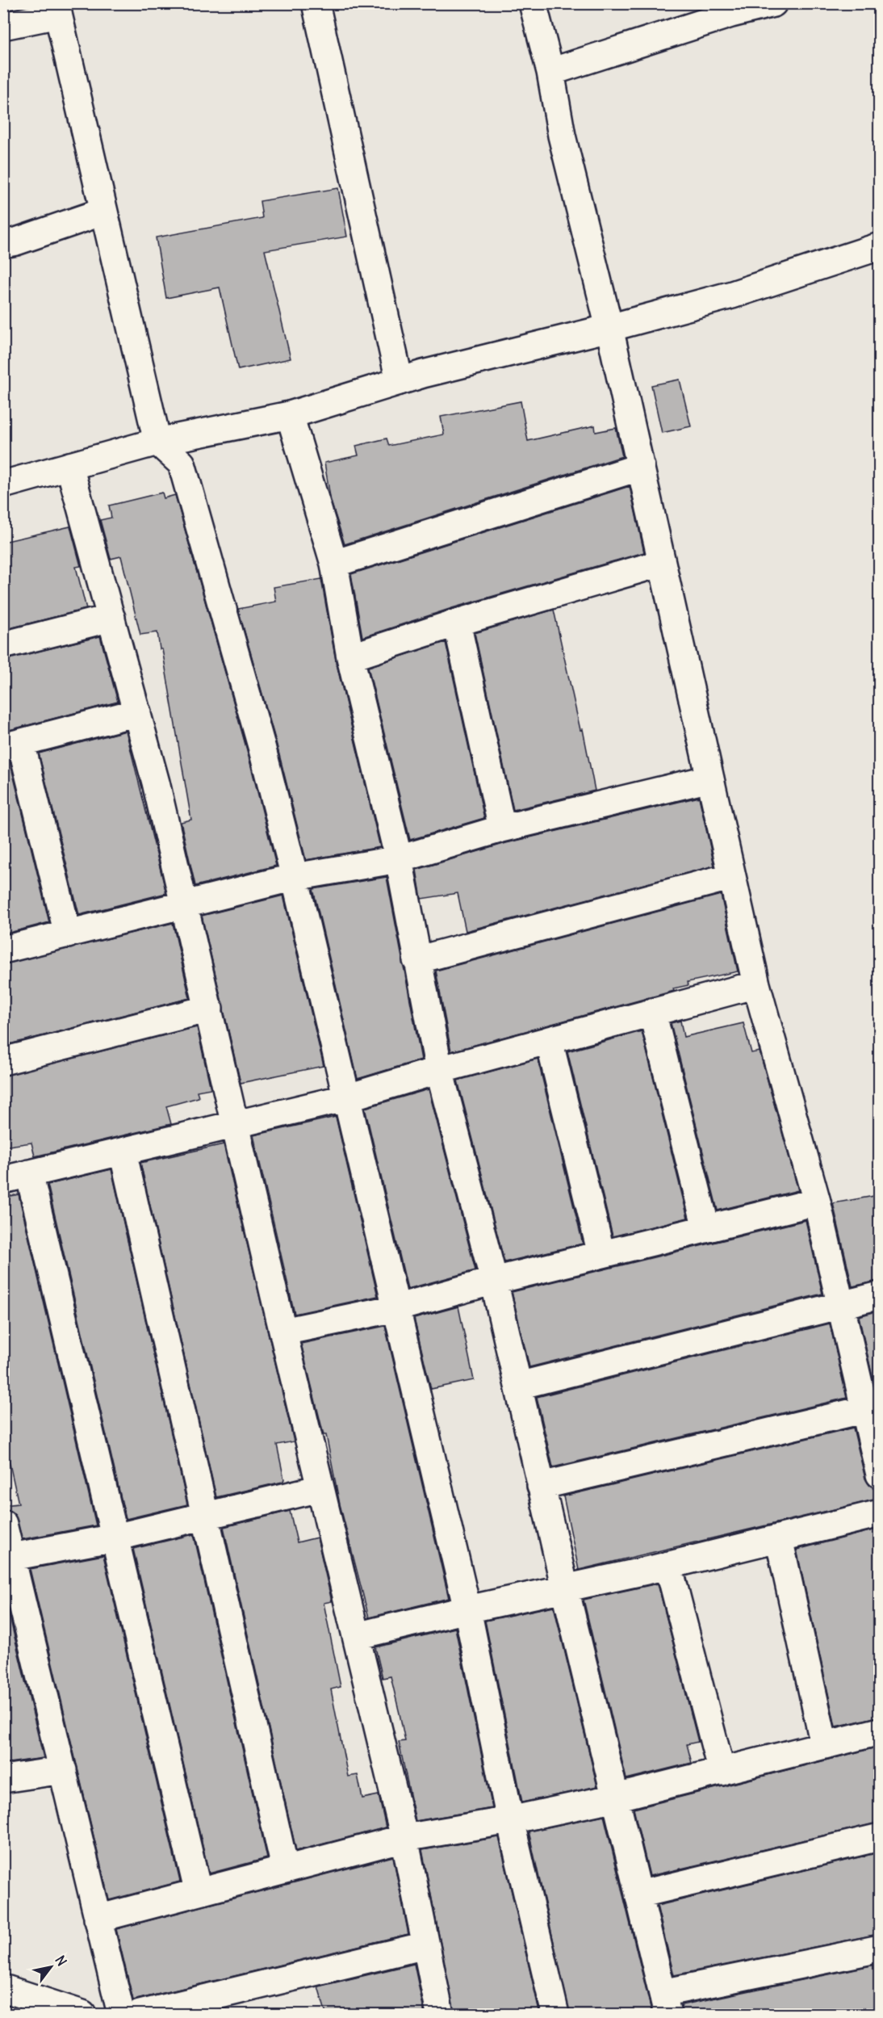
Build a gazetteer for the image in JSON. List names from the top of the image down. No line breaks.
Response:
{"north":"top right"}
